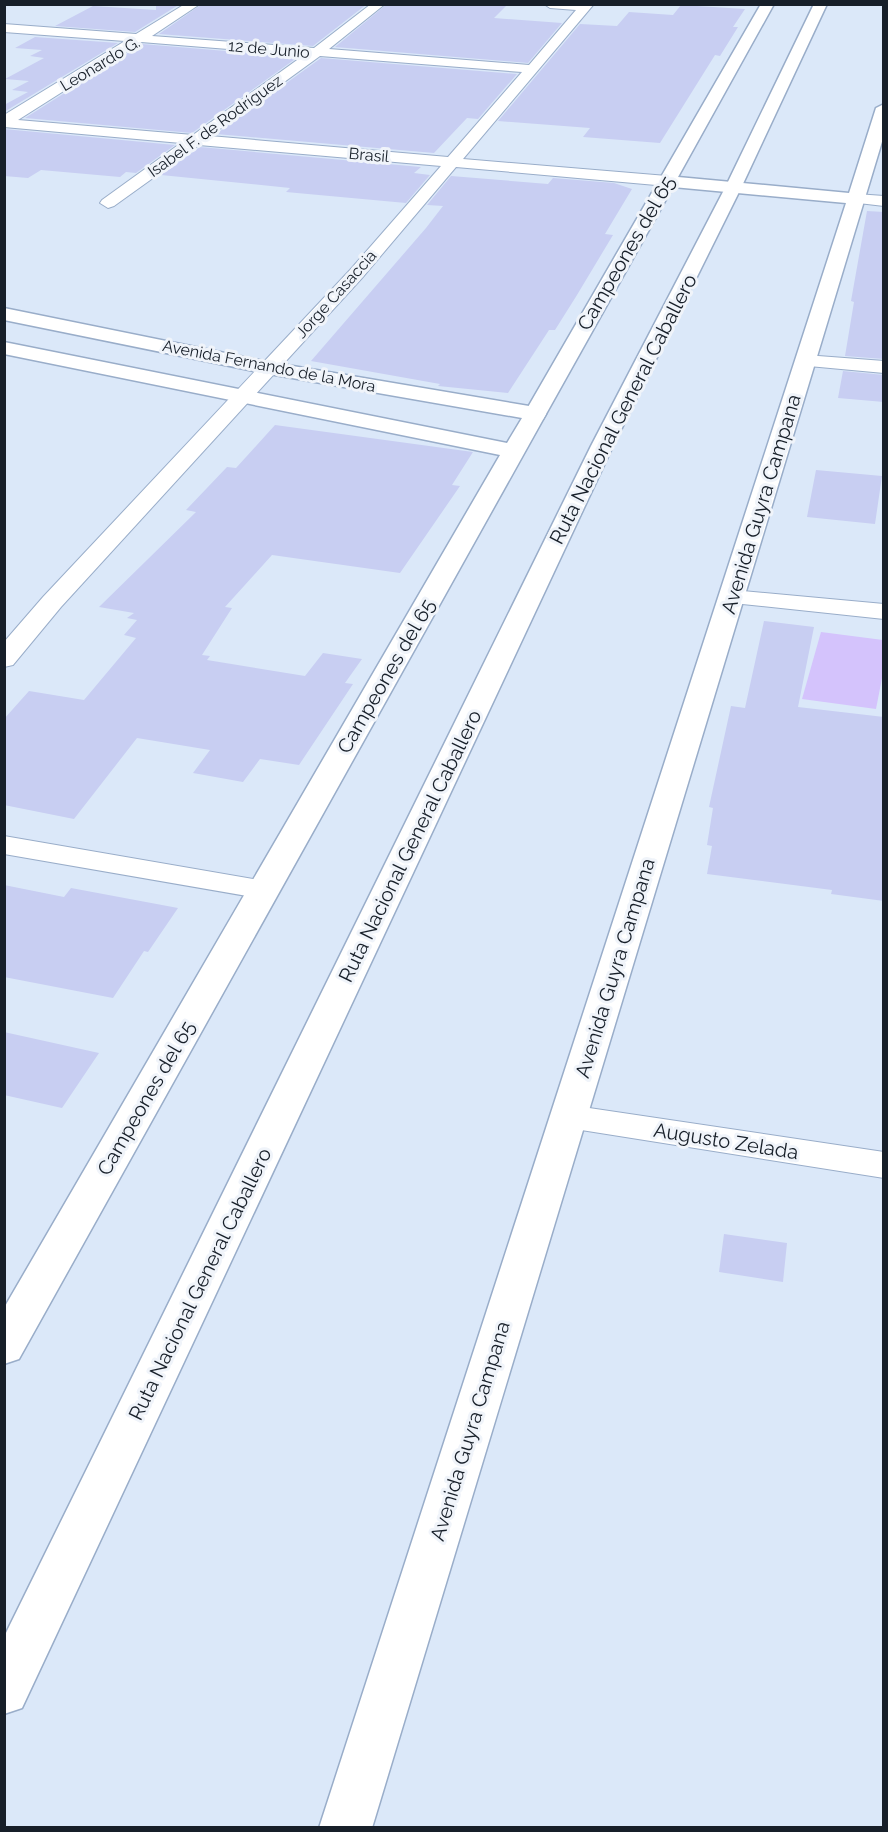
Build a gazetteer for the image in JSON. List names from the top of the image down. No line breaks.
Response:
{"streets":{"main road":["Brasil","Campeones del 65","Avenida Fernando de la Mora","Ruta Nacional General Caballero","Avenida Guyra Campana"],"street":["12 de Junio","Leonardo G.","Isabel F. de Rodríguez","Jorge Casaccia","Augusto Zelada"]},"crossings":[["12 de Junio","Leonardo G."],["12 de Junio","Isabel F. de Rodríguez"],["12 de Junio","Jorge Casaccia"],["Leonardo G.","Brasil"],["Isabel F. de Rodríguez","Brasil"],["Brasil","Campeones del 65"],["Brasil","Jorge Casaccia"],["Brasil","Ruta Nacional General Caballero"],["Brasil","Avenida Guyra Campana"],["Campeones del 65","Avenida Fernando de la Mora"],["Jorge Casaccia","Avenida Fernando de la Mora"],["Avenida Guyra Campana","Augusto Zelada"]]}
